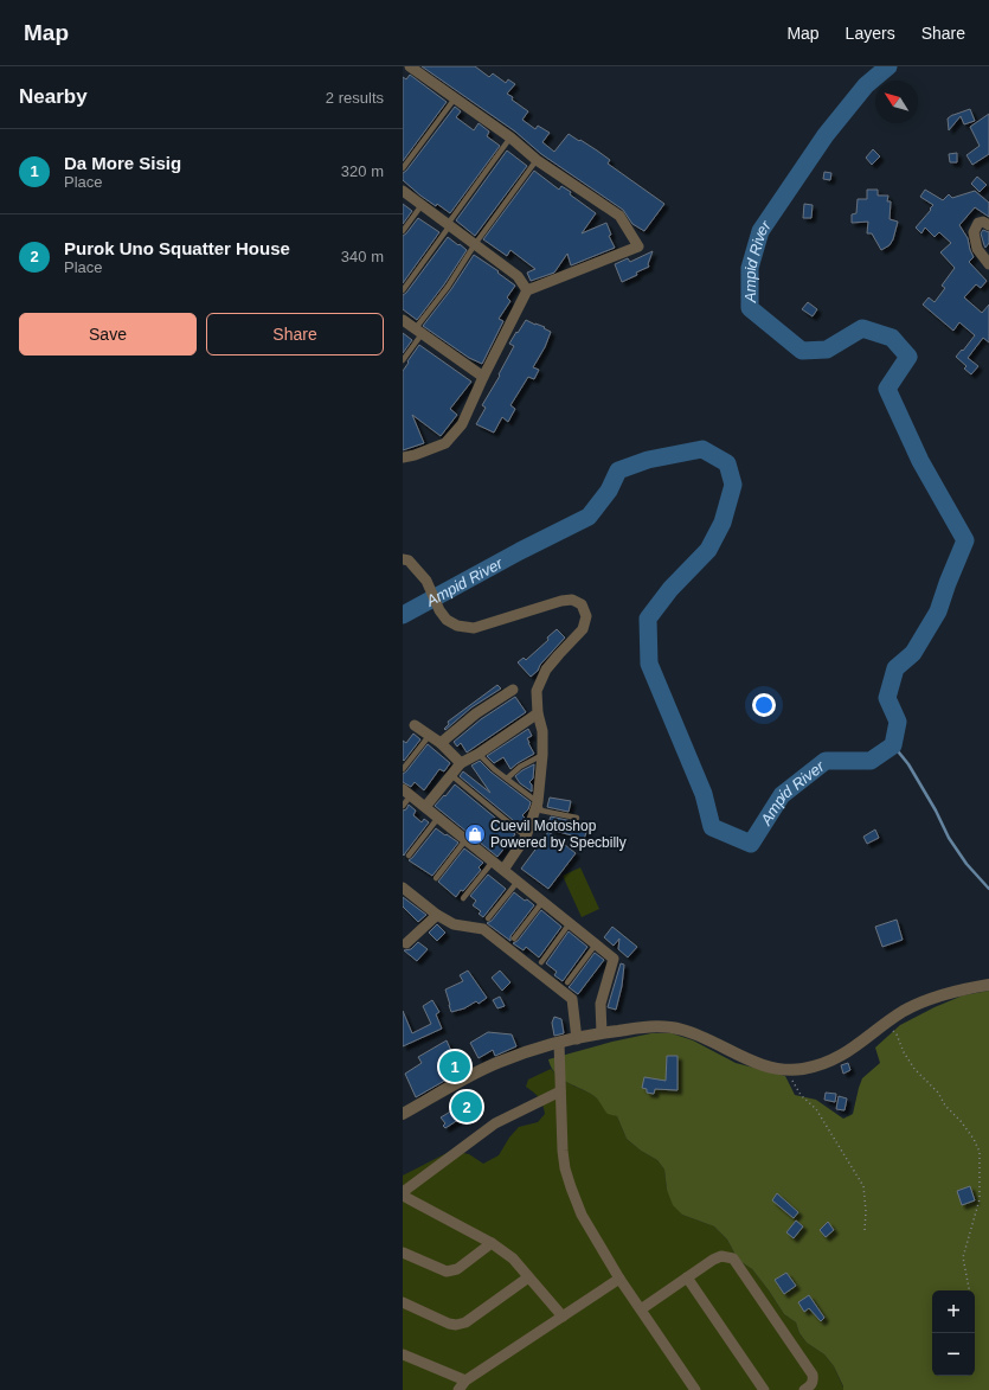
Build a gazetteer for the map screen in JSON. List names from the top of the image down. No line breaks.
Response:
{"water":["Ampid River"],"places":{"shop":["Cuevil Motoshop Powered by Specbilly"]},"north":"top left","page":{"header":"Map","nav":["Map","Layers","Share"],"heading":["Nearby","2 results"],"list":[{"mark":"1","name":"Da More Sisig","note":"Place","value":"320 m"},{"mark":"2","name":"Purok Uno Squatter House","note":"Place","value":"340 m"}],"buttons":["Save","Share"],"pins":["1","2"],"map_buttons":["+","−"]}}
